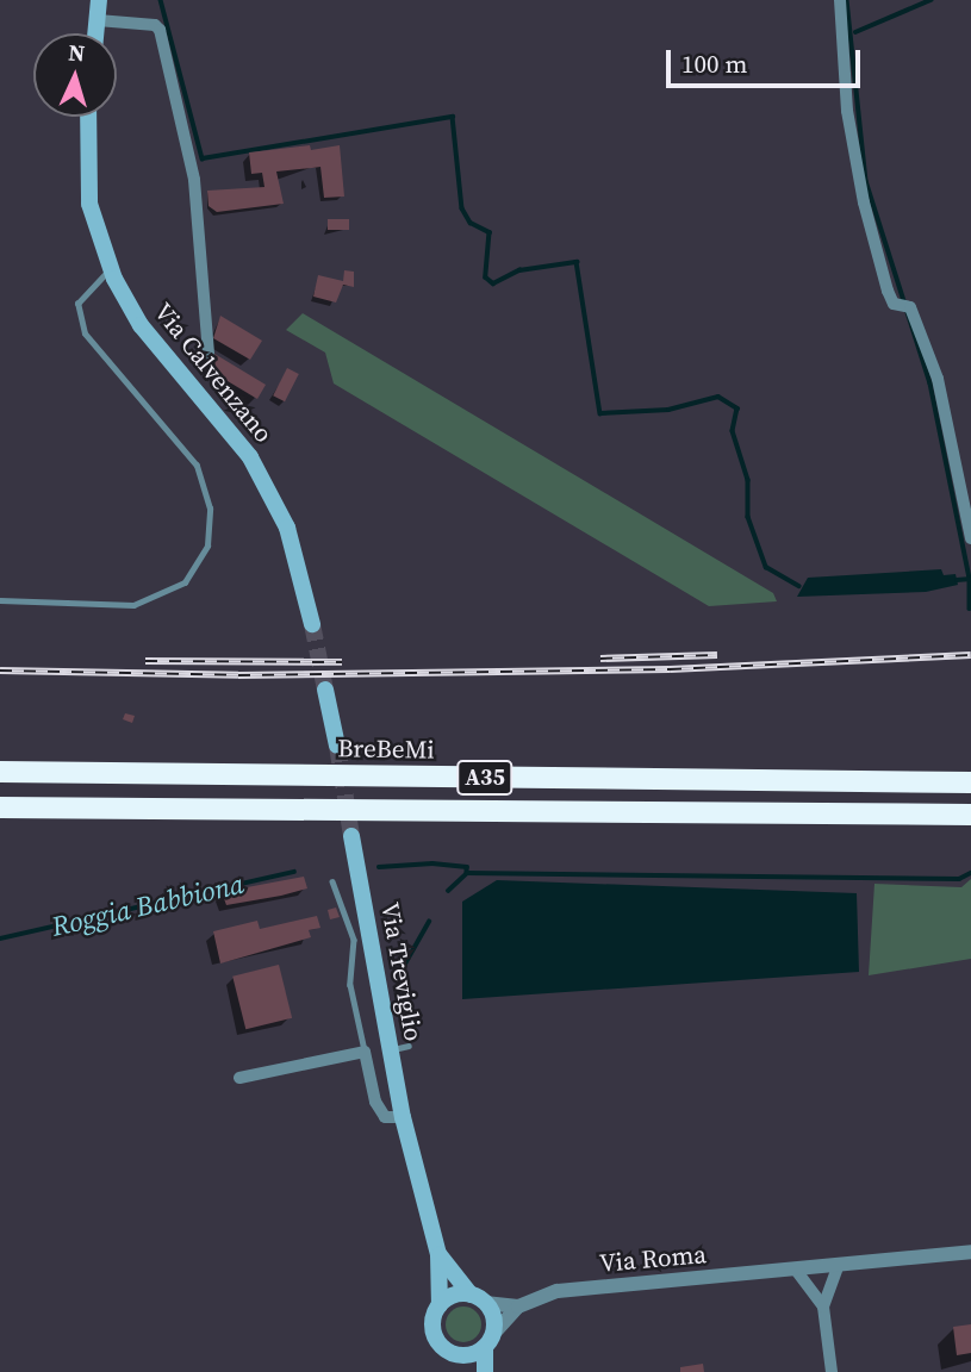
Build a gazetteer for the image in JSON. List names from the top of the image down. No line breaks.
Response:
{"streets":{"highway":["BreBeMi","A35"],"main road":["Via Calvenzano","Via Treviglio"],"street":["Via Roma"]},"crossings":[["Via Treviglio","Via Roma"]],"water":["Roggia Babbiona"],"scale_bar":"100 m","north":"top"}
